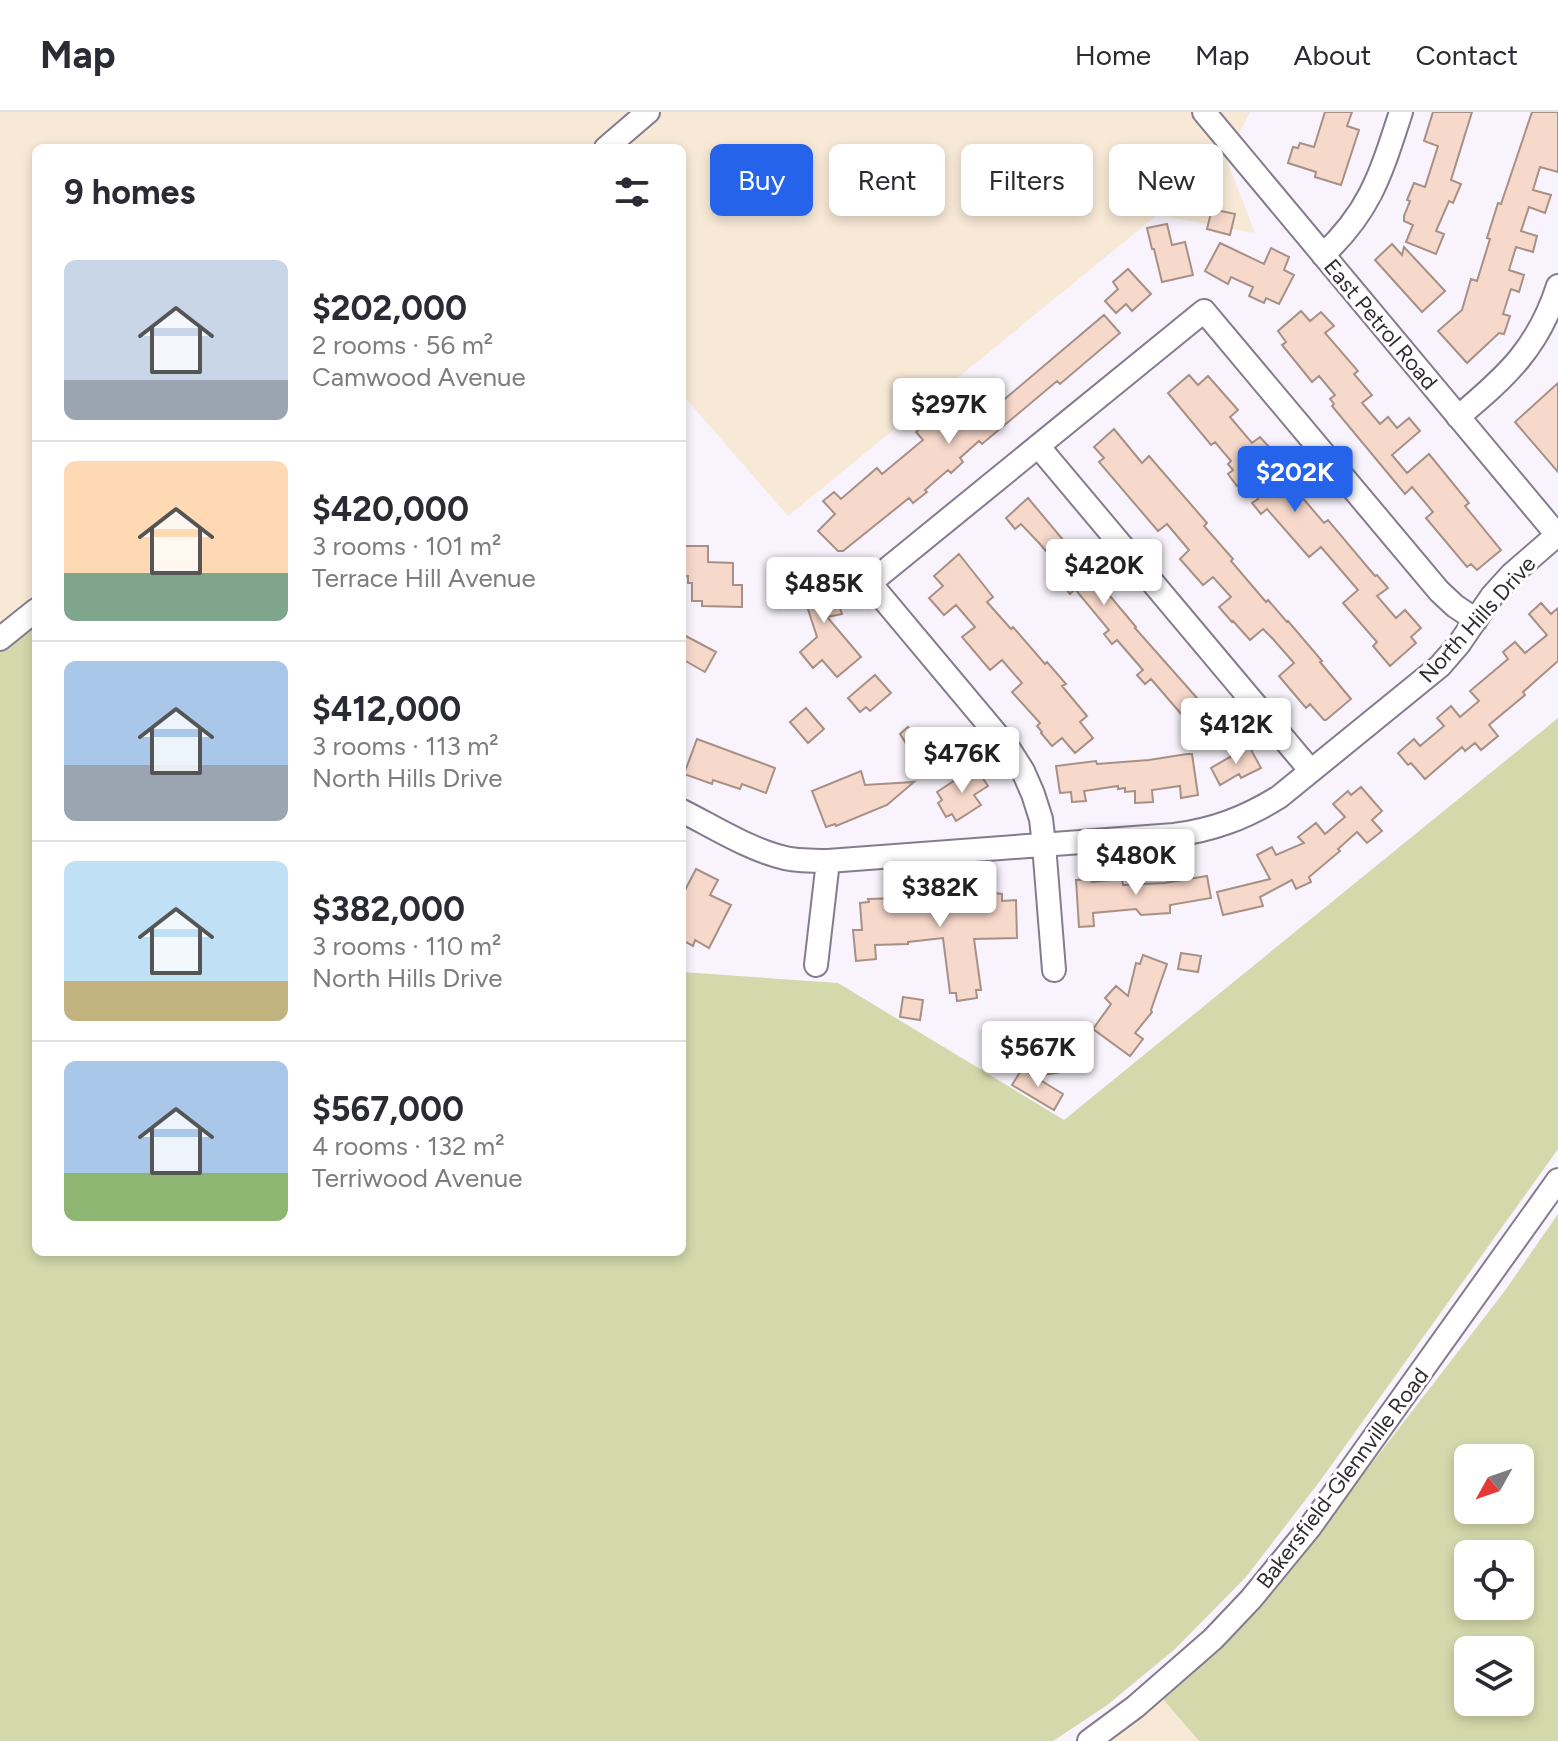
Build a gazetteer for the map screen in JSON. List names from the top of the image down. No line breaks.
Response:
{"streets":{"street":["East Petrol Road","North Hills Drive","Bakersfield-Glennville Road"]},"crossings":[["East Petrol Road","North Hills Drive"]],"north":"bottom left","page":{"header":"Map","nav":["Home","Map","About","Contact"],"chip":["Buy","Rent","Filters","New"],"heading":"9 homes","list":[{"name":"$202,000","note":"2 rooms · 56 m² · Camwood Avenue"},{"name":"$420,000","note":"3 rooms · 101 m² · Terrace Hill Avenue"},{"name":"$412,000","note":"3 rooms · 113 m² · North Hills Drive"},{"name":"$382,000","note":"3 rooms · 110 m² · North Hills Drive"},{"name":"$567,000","note":"4 rooms · 132 m² · Terriwood Avenue"}],"price":["$297K","$202K","$420K","$485K","$412K","$476K","$480K","$382K","$567K"]}}
